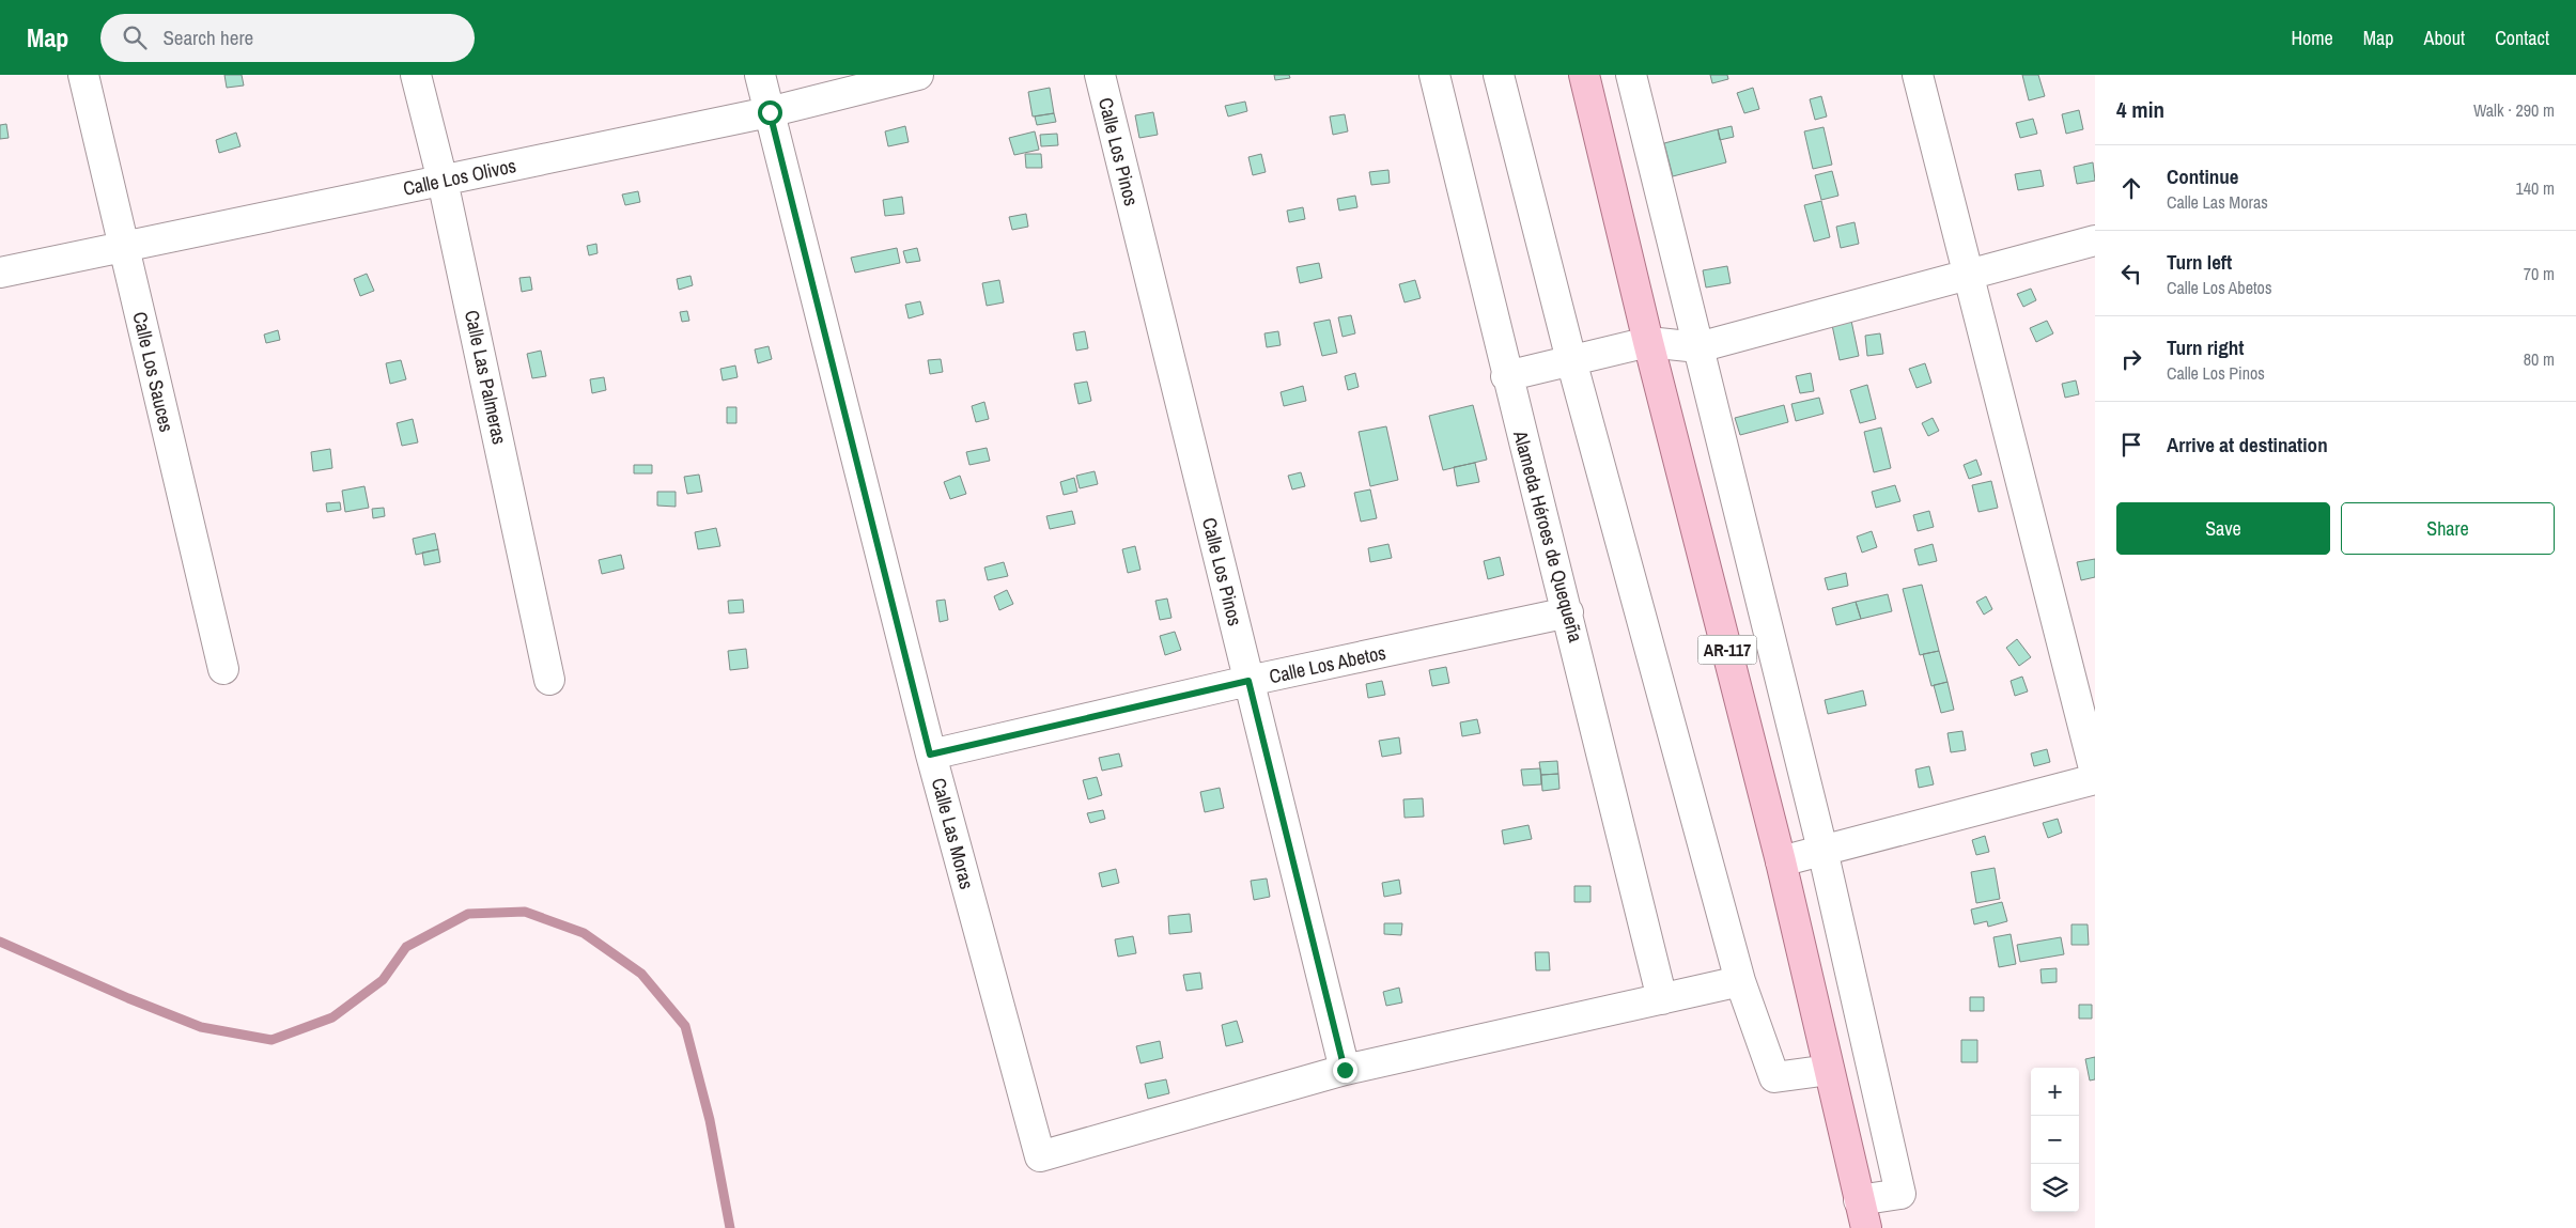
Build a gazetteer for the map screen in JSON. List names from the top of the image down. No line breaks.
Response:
{"streets":{"main road":["AR-117"],"street":["Calle Los Pinos","Calle Los Olivos","Calle Los Sauces","Calle Las Palmeras","Alameda Héroes de Quequeña","Calle Los Abetos","Calle Las Moras"]},"crossings":[["Calle Los Pinos","Calle Los Abetos"],["Calle Los Pinos","Calle Las Moras"],["Calle Los Olivos","Calle Los Sauces"],["Calle Los Olivos","Calle Las Palmeras"],["Calle Los Olivos","Calle Las Moras"],["Alameda Héroes de Quequeña","Calle Los Abetos"],["Calle Los Abetos","Calle Las Moras"]],"page":{"header":"Map","search":"Search here","nav":["Home","Map","About","Contact"],"heading":["4 min","Walk · 290 m"],"list":[["Continue","Calle Las Moras","140 m"],["Turn left","Calle Los Abetos","70 m"],["Turn right","Calle Los Pinos","80 m"],"Arrive at destination"],"buttons":["Save","Share"],"map_buttons":["+","−"]}}
